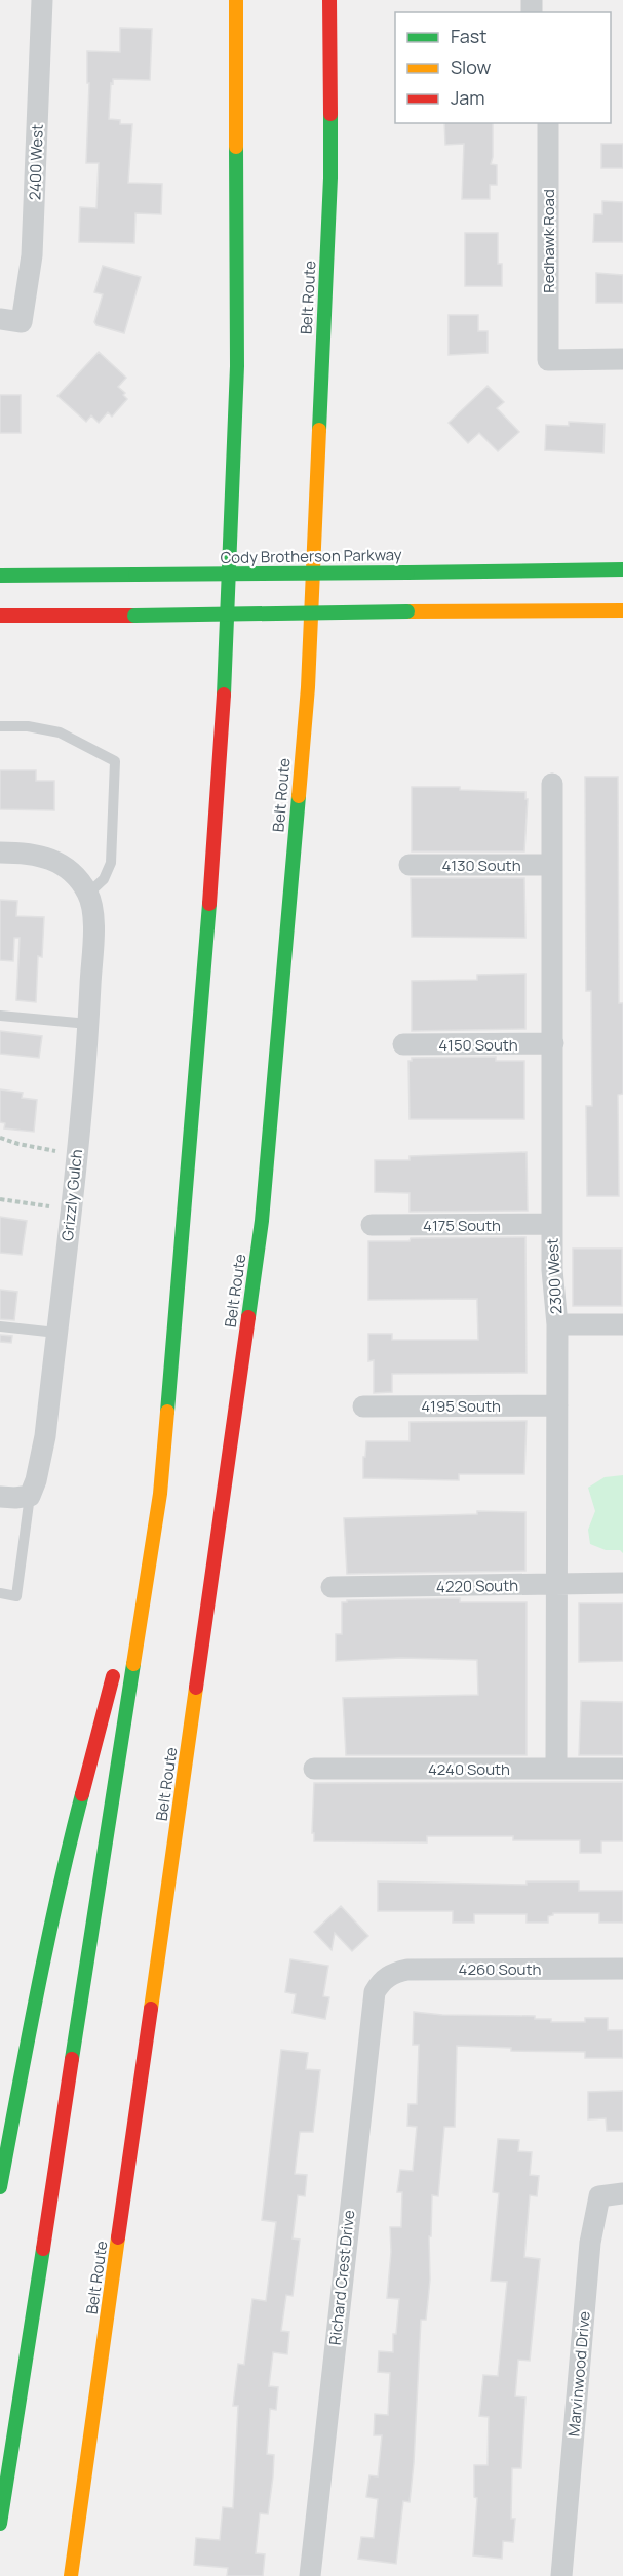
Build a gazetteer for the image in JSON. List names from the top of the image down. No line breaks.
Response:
{"streets":{"main road":["Belt Route","Cody Brotherson Parkway"],"street":["2400 West","Redhawk Road","4130 South","4150 South","Grizzly Gulch","4175 South","2300 West","4195 South","4220 South","4240 South","4260 South","Richard Crest Drive","Marvinwood Drive"]},"crossings":[["4130 South","2300 West"],["4150 South","2300 West"],["4175 South","2300 West"],["2300 West","4195 South"],["2300 West","4220 South"],["2300 West","4240 South"],["4260 South","Richard Crest Drive"]],"legend":["Fast","Slow","Jam"]}
